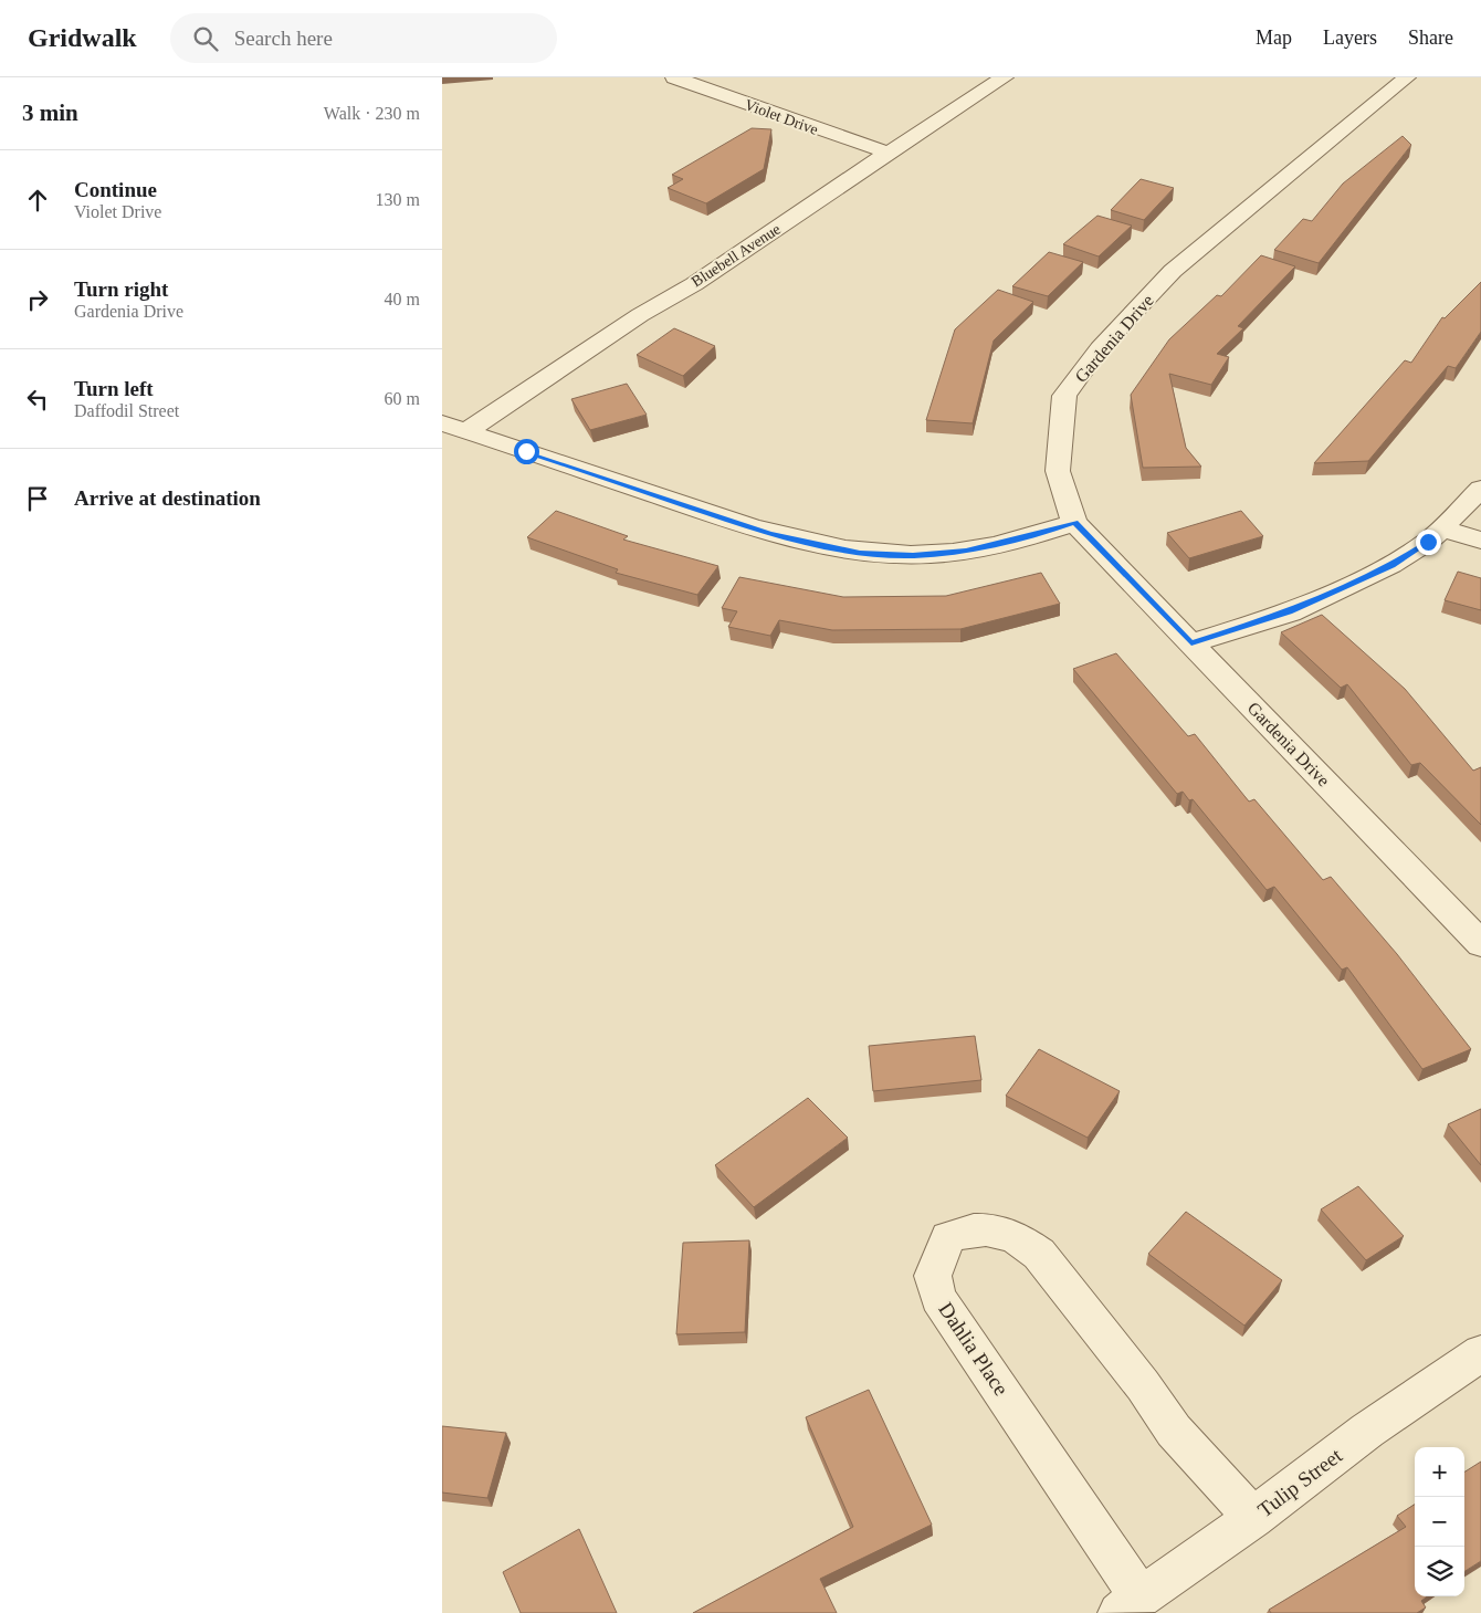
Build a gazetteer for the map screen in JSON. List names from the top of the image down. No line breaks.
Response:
{"streets":{"street":["Violet Drive","Bluebell Avenue","Gardenia Drive","Dahlia Place","Tulip Street"]},"crossings":[["Violet Drive","Bluebell Avenue"],["Dahlia Place","Tulip Street"]],"page":{"header":"Gridwalk","search":"Search here","nav":["Map","Layers","Share"],"heading":["3 min","Walk · 230 m"],"list":[["Continue","Violet Drive","130 m"],["Turn right","Gardenia Drive","40 m"],["Turn left","Daffodil Street","60 m"],"Arrive at destination"],"map_buttons":["+","−"]}}
